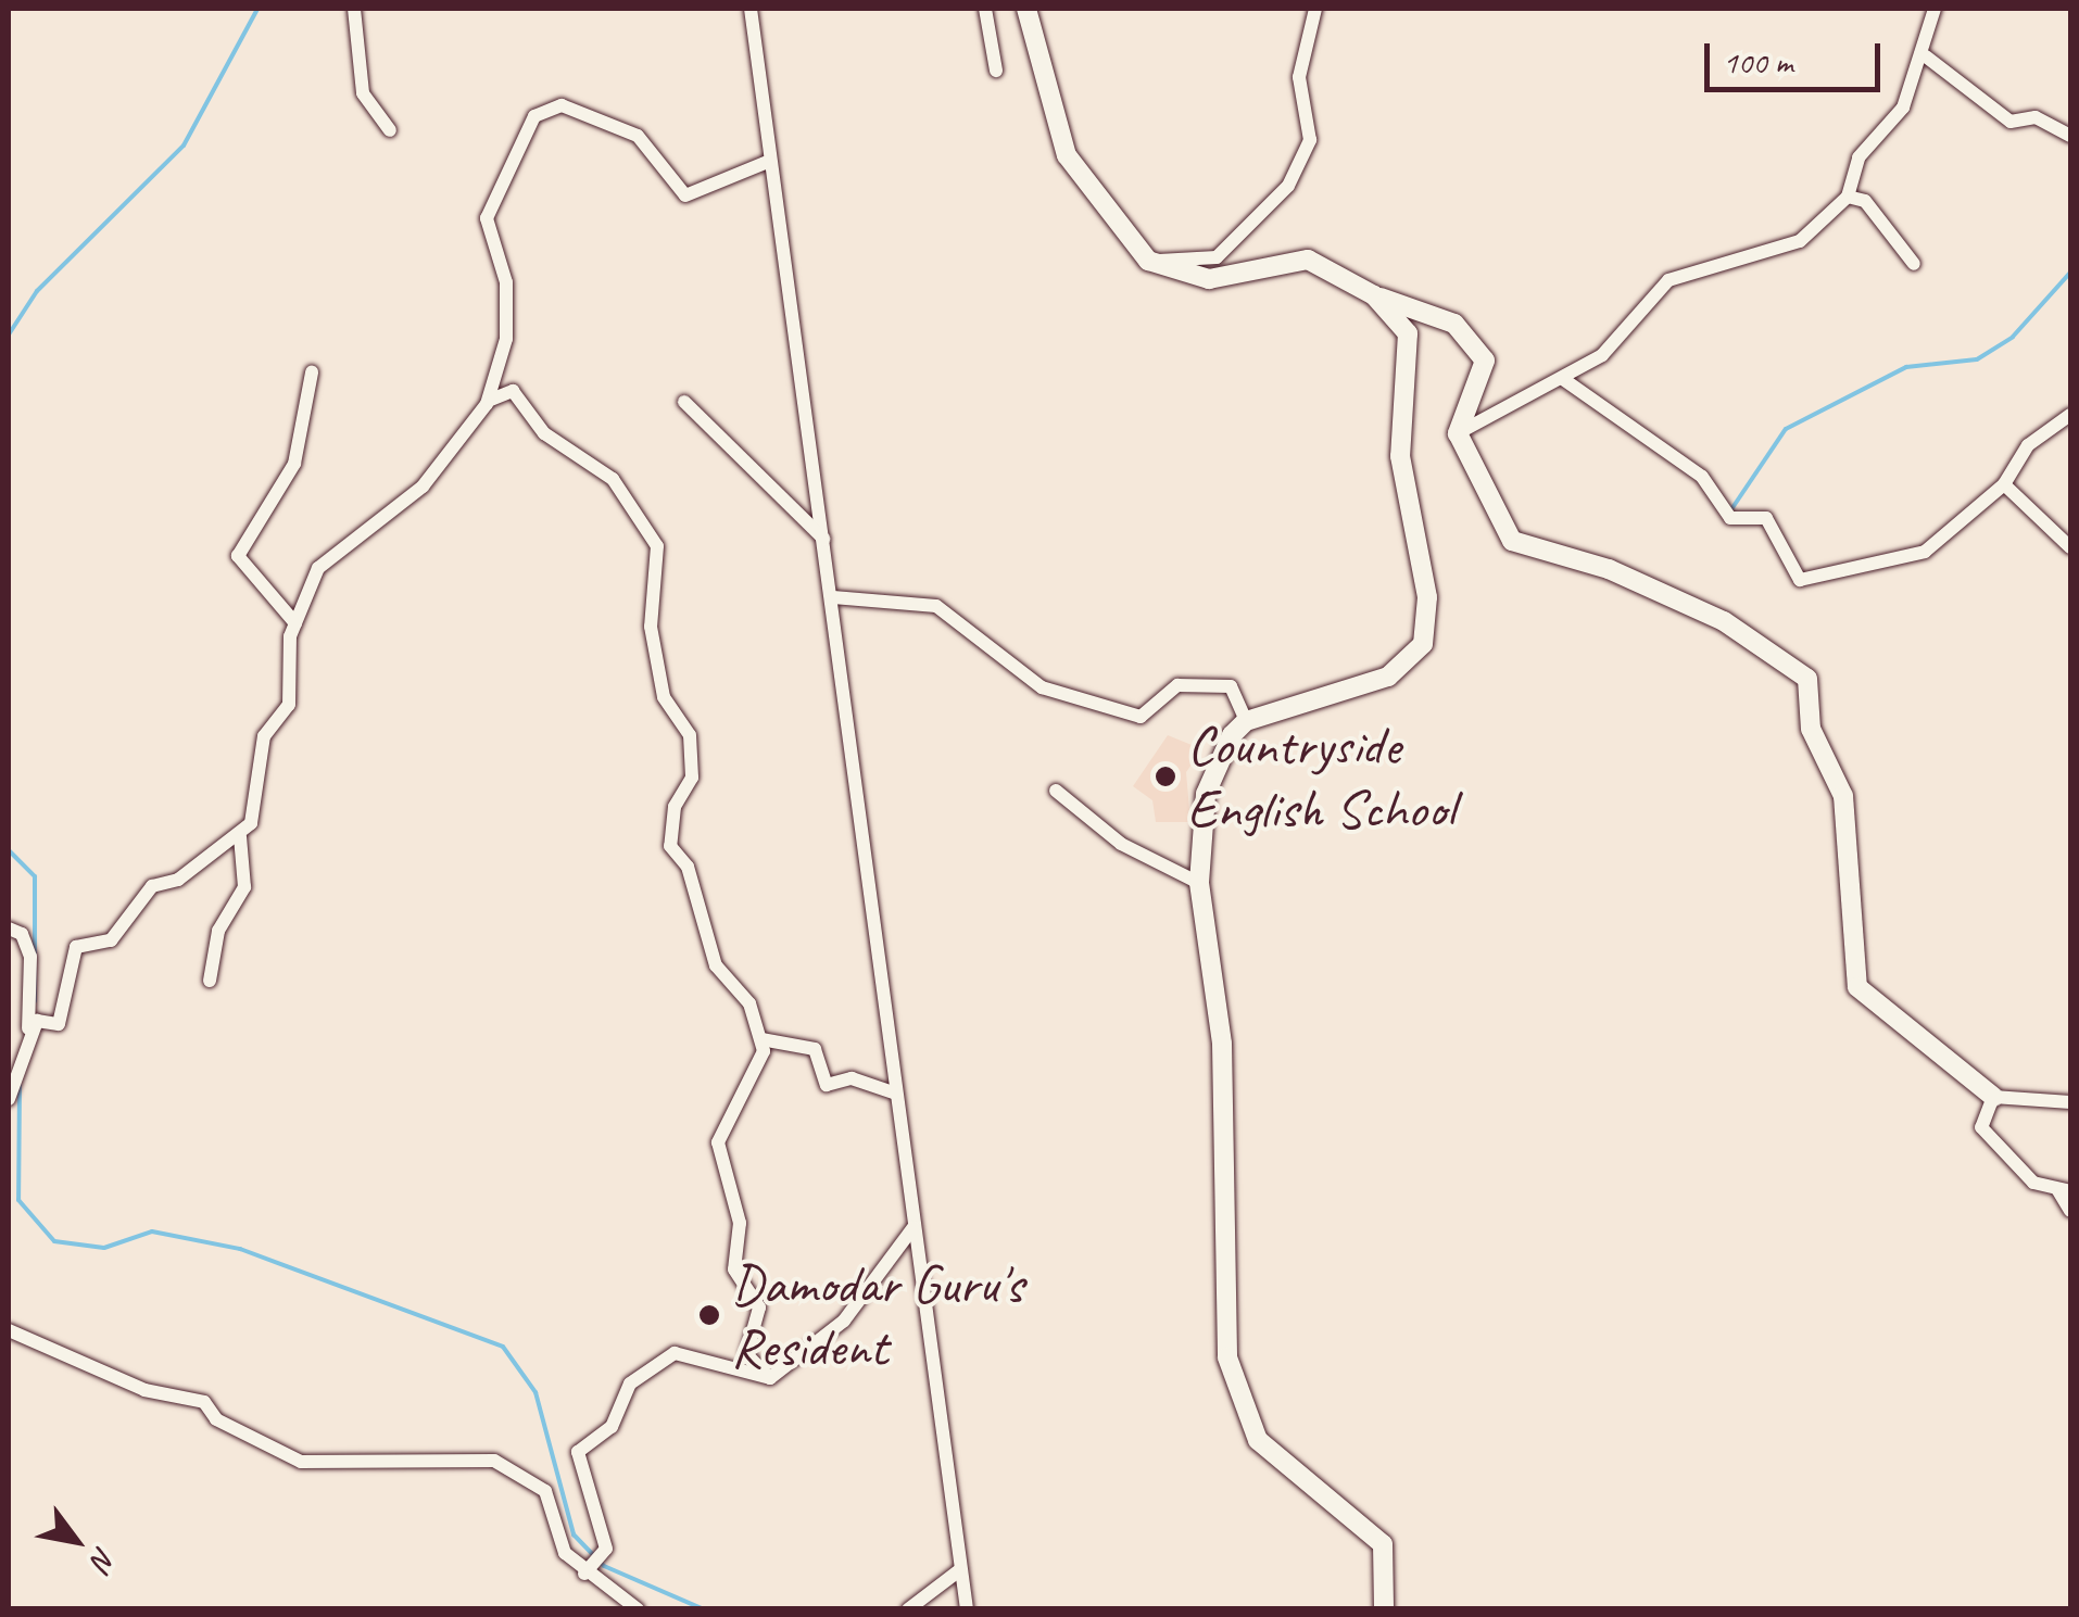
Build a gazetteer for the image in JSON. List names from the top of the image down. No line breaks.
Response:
{"places":["Countryside English School","Damodar Guru's Resident"],"scale_bar":"100 m","north":"bottom right"}
